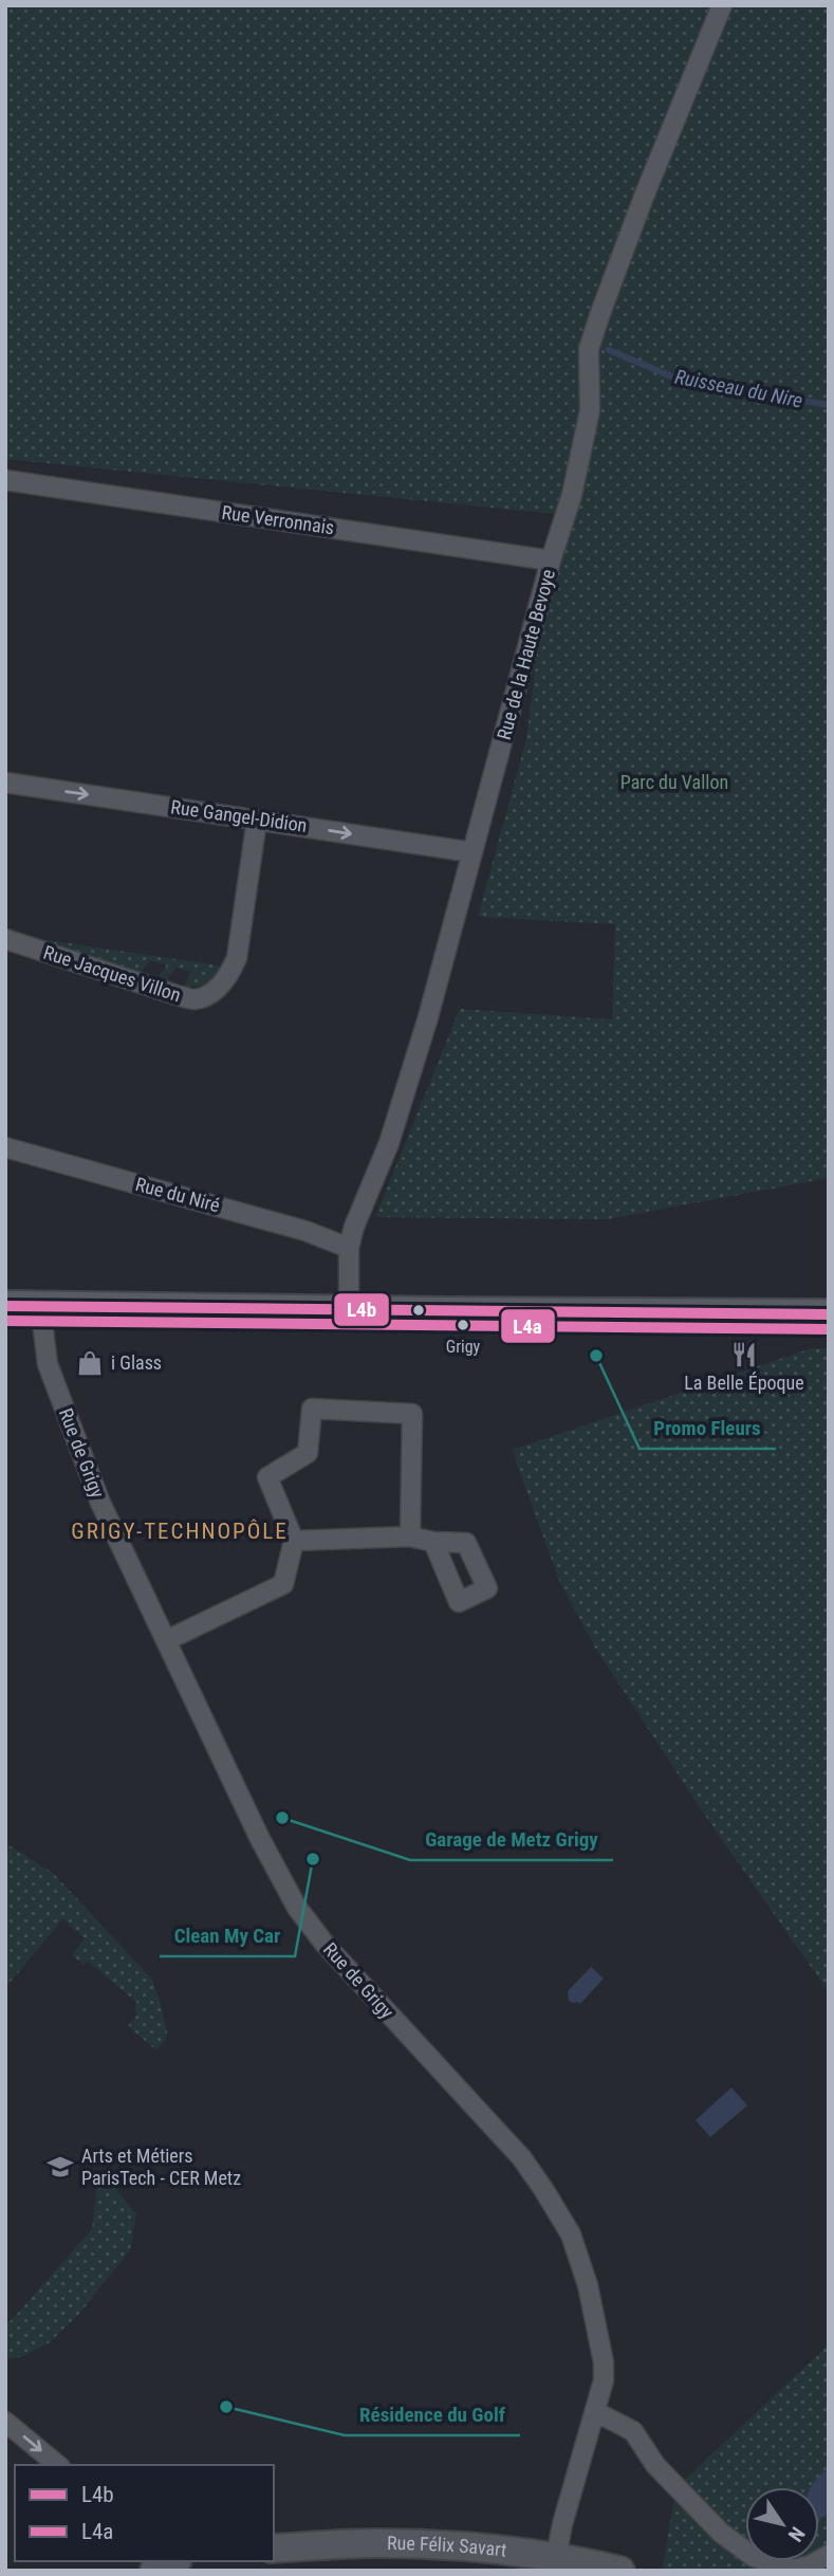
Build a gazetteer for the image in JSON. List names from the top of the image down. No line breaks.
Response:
{"streets":{"street":["Rue Verronnais","Rue de la Haute Bevoye","Rue Gangel-Didion","Rue Jacques Villon","Rue du Niré","Rue de Grigy","Rue Félix Savart"]},"crossings":[["Rue Verronnais","Rue de la Haute Bevoye"],["Rue de la Haute Bevoye","Rue Gangel-Didion"],["Rue de la Haute Bevoye","Rue du Niré"],["Rue Gangel-Didion","Rue Jacques Villon"],["Rue de Grigy","Rue Félix Savart"]],"one_way":["Rue Gangel-Didion"],"districts":["GRIGY-TECHNOPÔLE"],"water":["Ruisseau du Nire"],"parks":["Parc du Vallon"],"places":{"other":["Grigy","Promo Fleurs","Garage de Metz Grigy","Clean My Car","Résidence du Golf"],"restaurant":["La Belle Époque"],"shop":["i Glass"],"school or university":["Arts et Métiers ParisTech - CER Metz"]},"lines":["transit line L4b","transit line L4a"],"legend":["L4b","L4a"],"north":"bottom right"}
